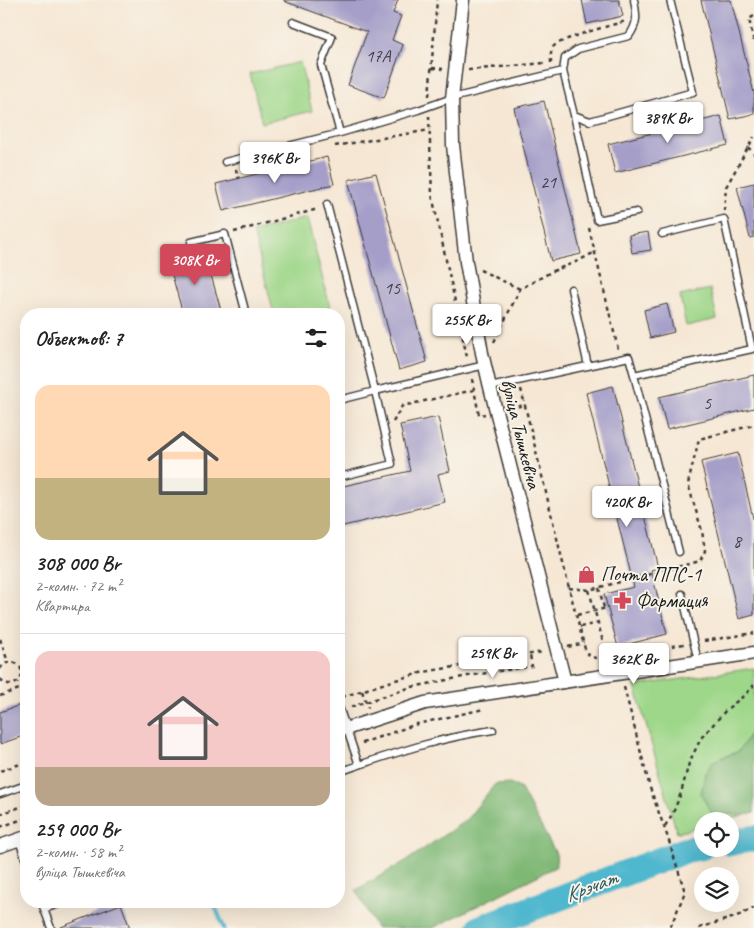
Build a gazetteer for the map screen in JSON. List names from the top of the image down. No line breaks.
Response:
{"streets":{"street":["вуліца Тышкевіча"]},"water":["Крэчат"],"places":{"shop":["Почта ППС-1"],"pharmacy":["Фармация"]},"house_numbers":["17А","21","15","5","8"],"page":{"price":["389K Br","396K Br","308K Br","255K Br","420K Br","259K Br","362K Br"],"heading":"Объектов: 7","list":[{"name":"308 000 Br","note":"2-комн. · 72 m² · Квартира"},{"name":"259 000 Br","note":"2-комн. · 58 m² · вуліца Тышкевіча"}]}}
